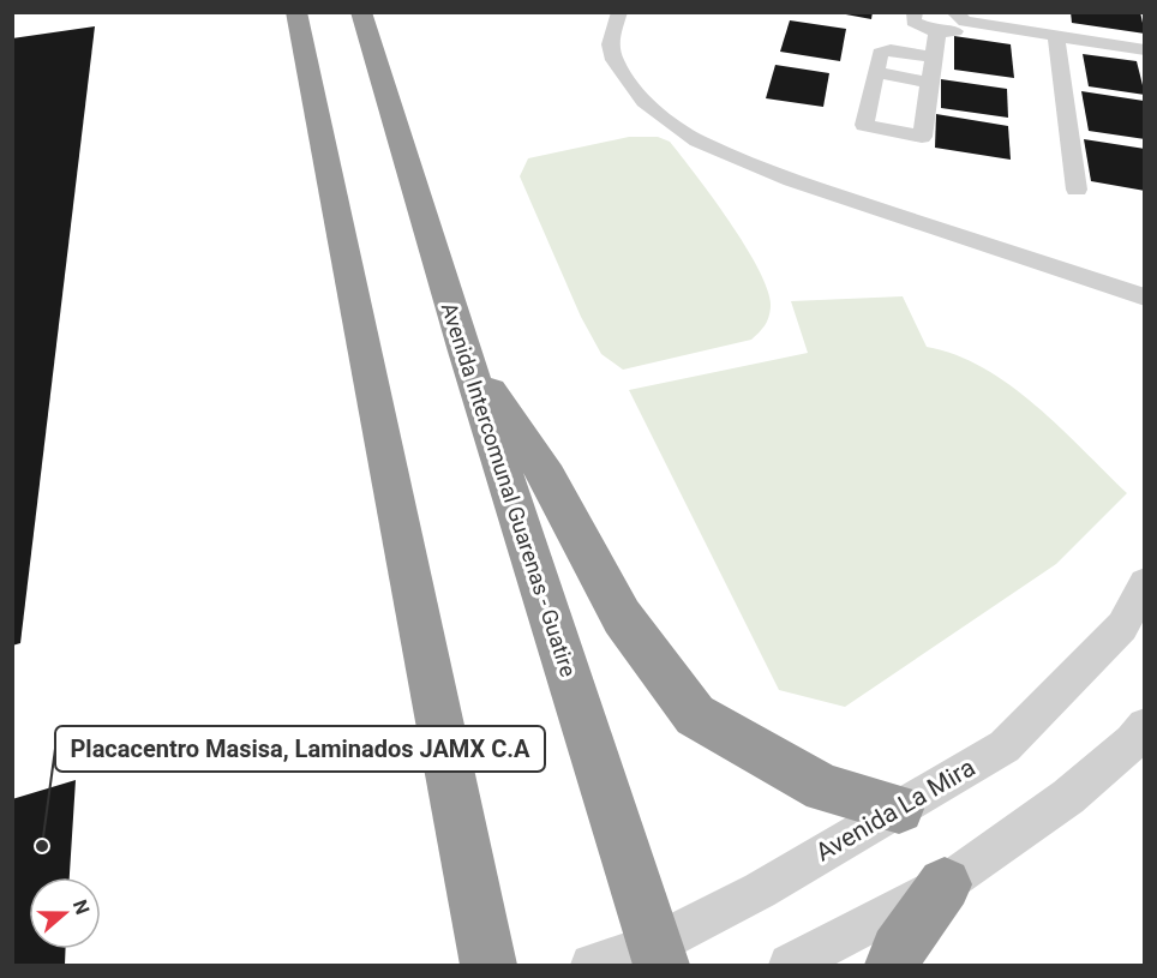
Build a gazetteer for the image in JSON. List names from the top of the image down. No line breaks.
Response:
{"streets":{"highway":["Avenida Intercomunal Guarenas - Guatire"],"street":["Avenida La Mira"]},"crossings":[["Avenida Intercomunal Guarenas - Guatire","Avenida La Mira"]],"places":["Placacentro Masisa, Laminados JAMX C.A"],"north":"right"}
